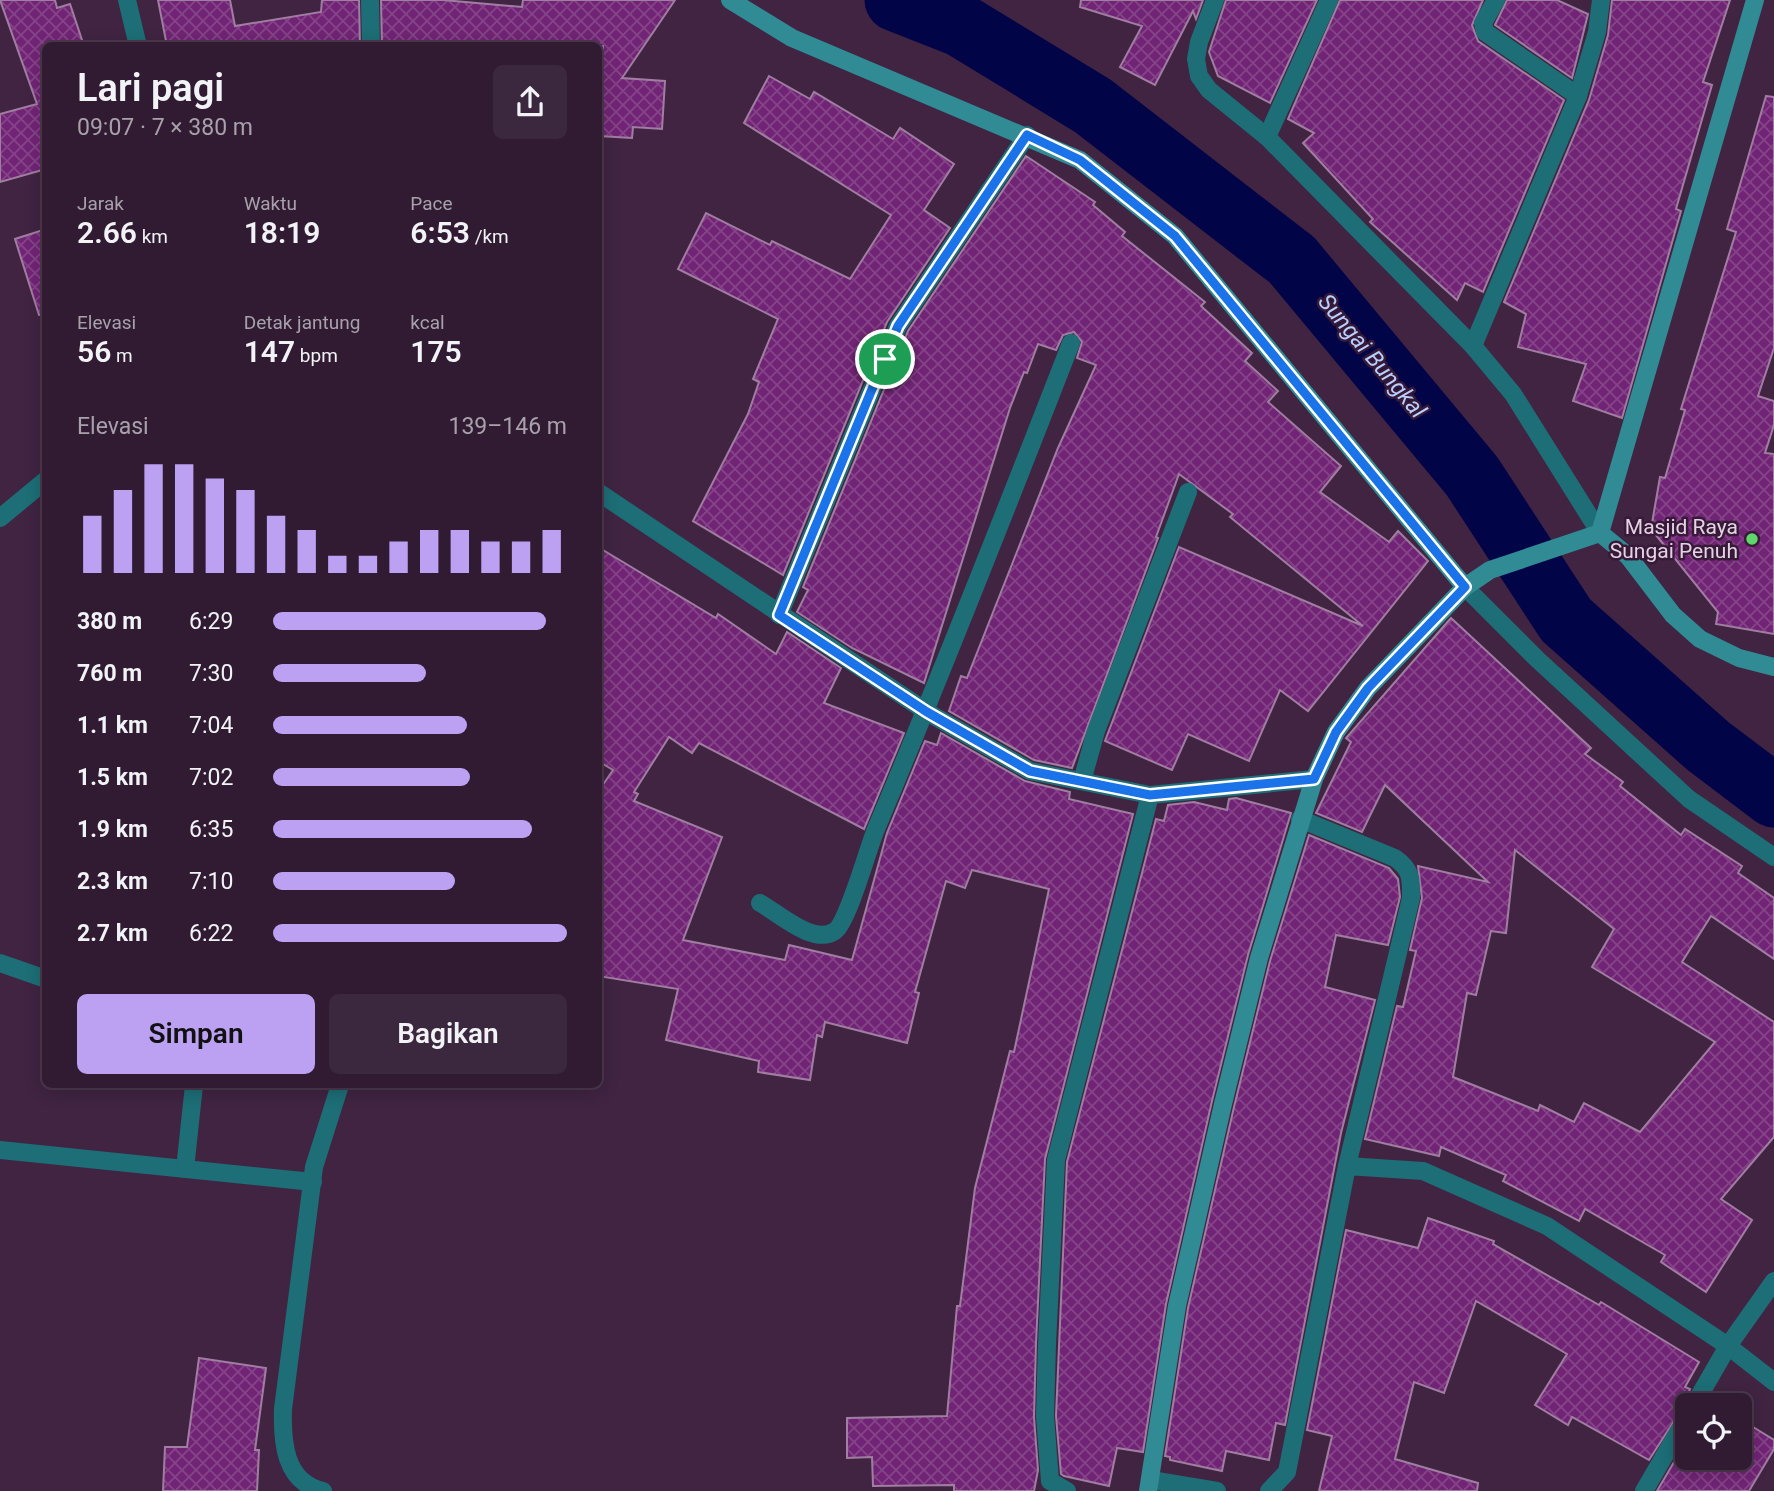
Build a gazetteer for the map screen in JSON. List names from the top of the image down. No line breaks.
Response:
{"water":["Sungai Bungkal"],"places":["Masjid Raya Sungai Penuh"],"page":{"heading":["Lari pagi","09:07 · 7 × 380 m"],"stats":[["Jarak","2.66 km"],["Waktu","18:19"],["Pace","6:53 /km"],["Elevasi","56 m"],["Detak jantung","147 bpm"],["kcal","175"]],"chart":["Elevasi","139–146 m"],"list":[{"name":"380 m","note":"6:29"},{"name":"760 m","note":"7:30"},{"name":"1.1 km","note":"7:04"},{"name":"1.5 km","note":"7:02"},{"name":"1.9 km","note":"6:35"},{"name":"2.3 km","note":"7:10"},{"name":"2.7 km","note":"6:22"}],"buttons":["Simpan","Bagikan"]}}
